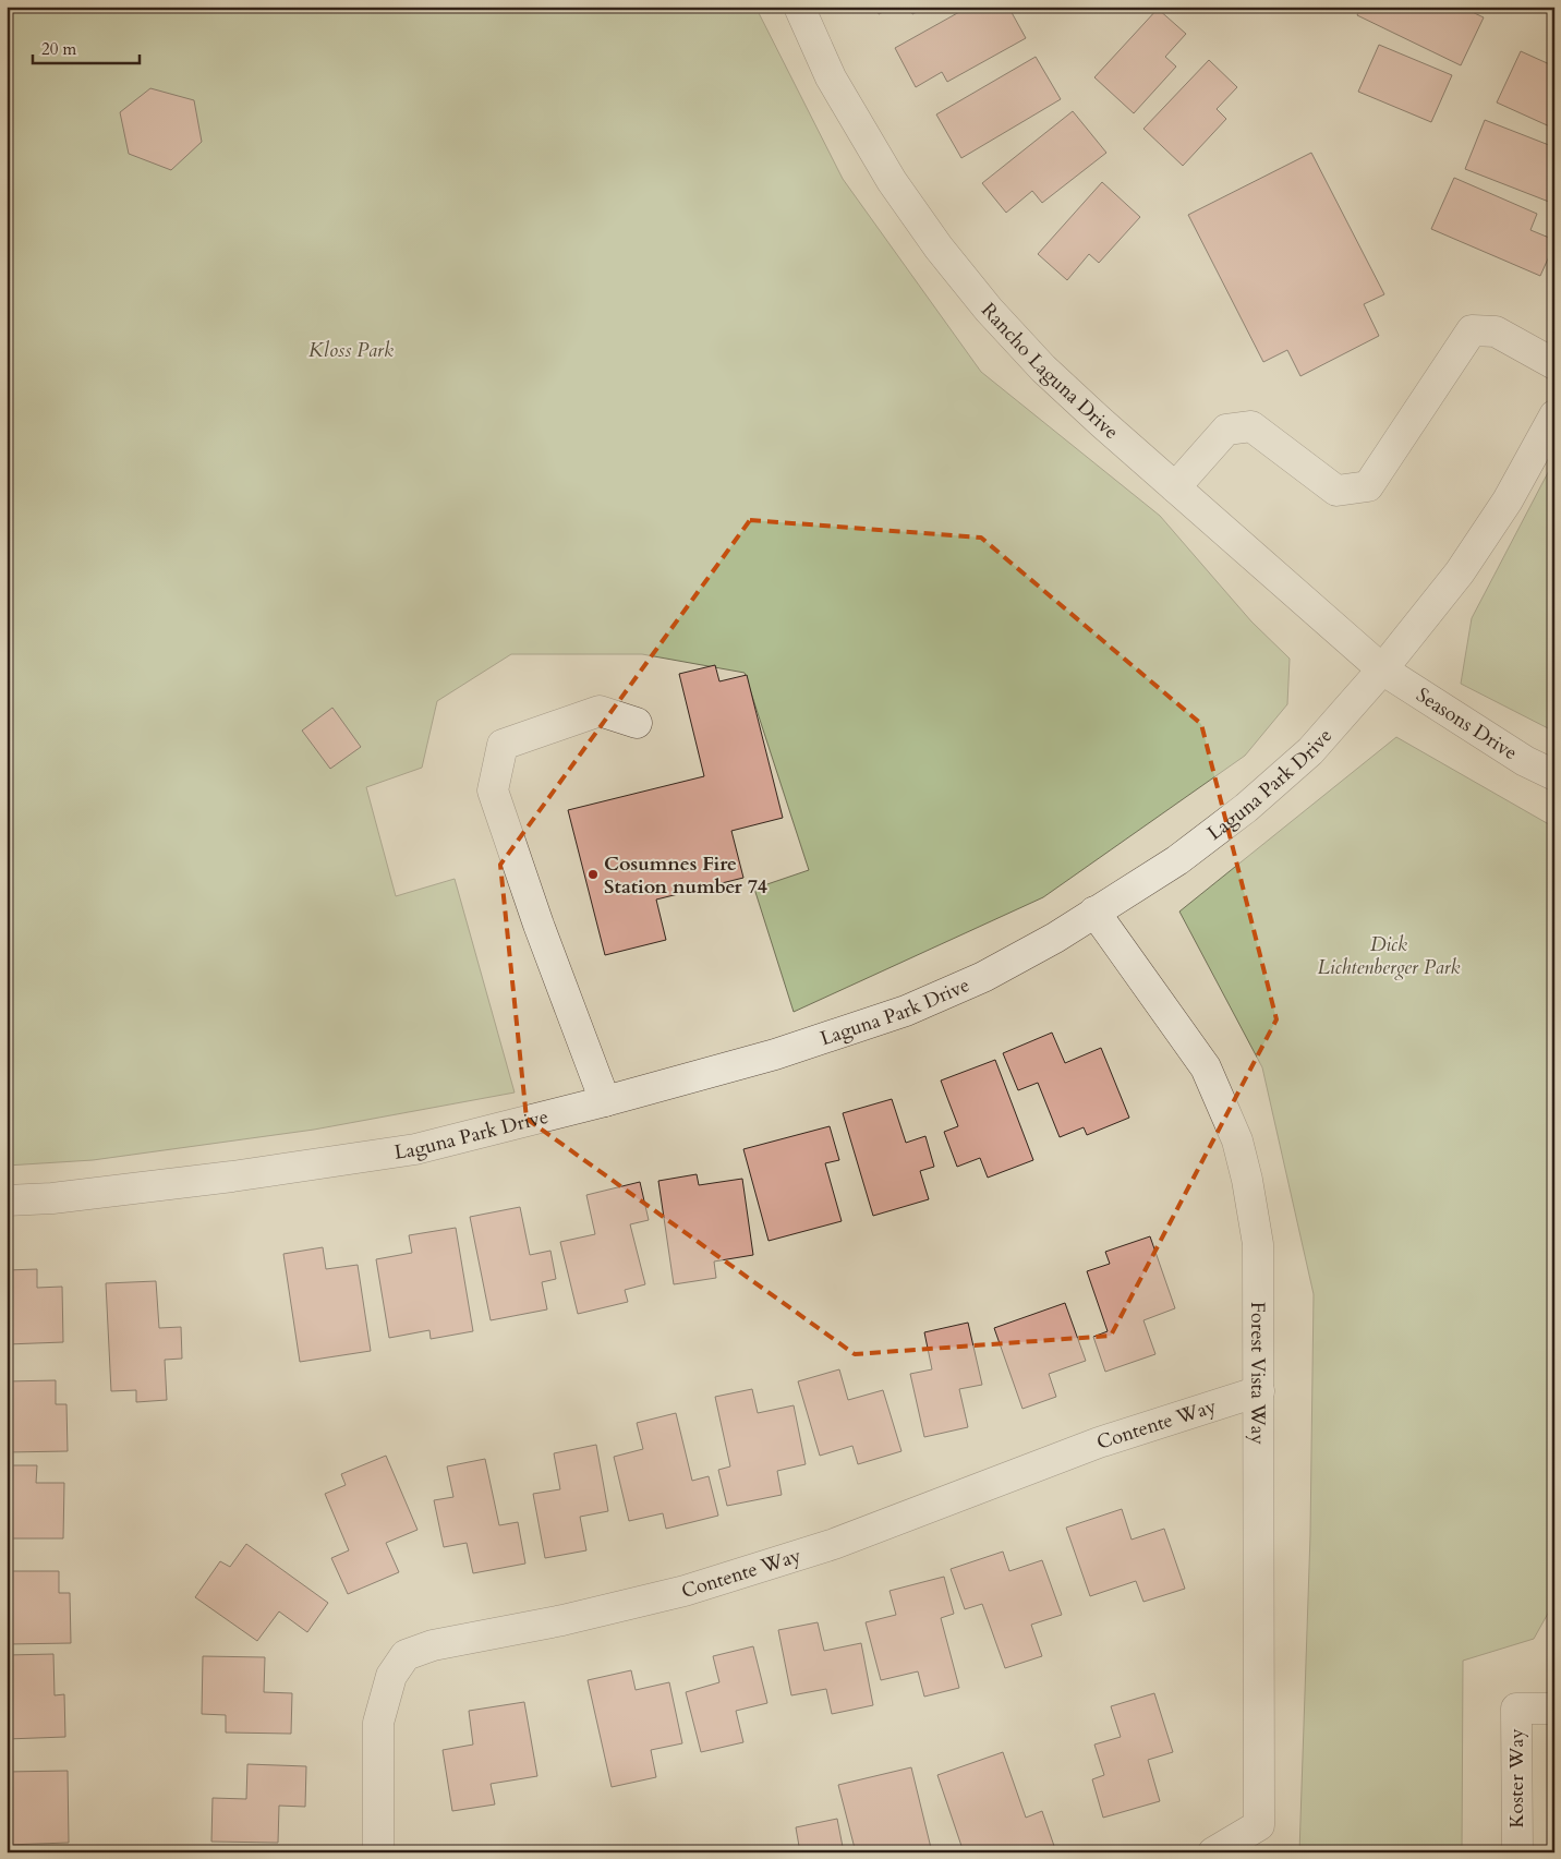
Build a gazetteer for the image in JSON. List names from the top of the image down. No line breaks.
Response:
{"streets":{"street":["Rancho Laguna Drive","Seasons Drive","Laguna Park Drive","Forest Vista Way","Contente Way","Koster Way"]},"crossings":[["Rancho Laguna Drive","Seasons Drive"],["Rancho Laguna Drive","Laguna Park Drive"],["Seasons Drive","Laguna Park Drive"],["Laguna Park Drive","Forest Vista Way"],["Forest Vista Way","Contente Way"]],"parks":["Kloss Park","Dick Lichtenberger Park"],"places":["Cosumnes Fire Station number 74"],"scale_bar":"20 m"}
